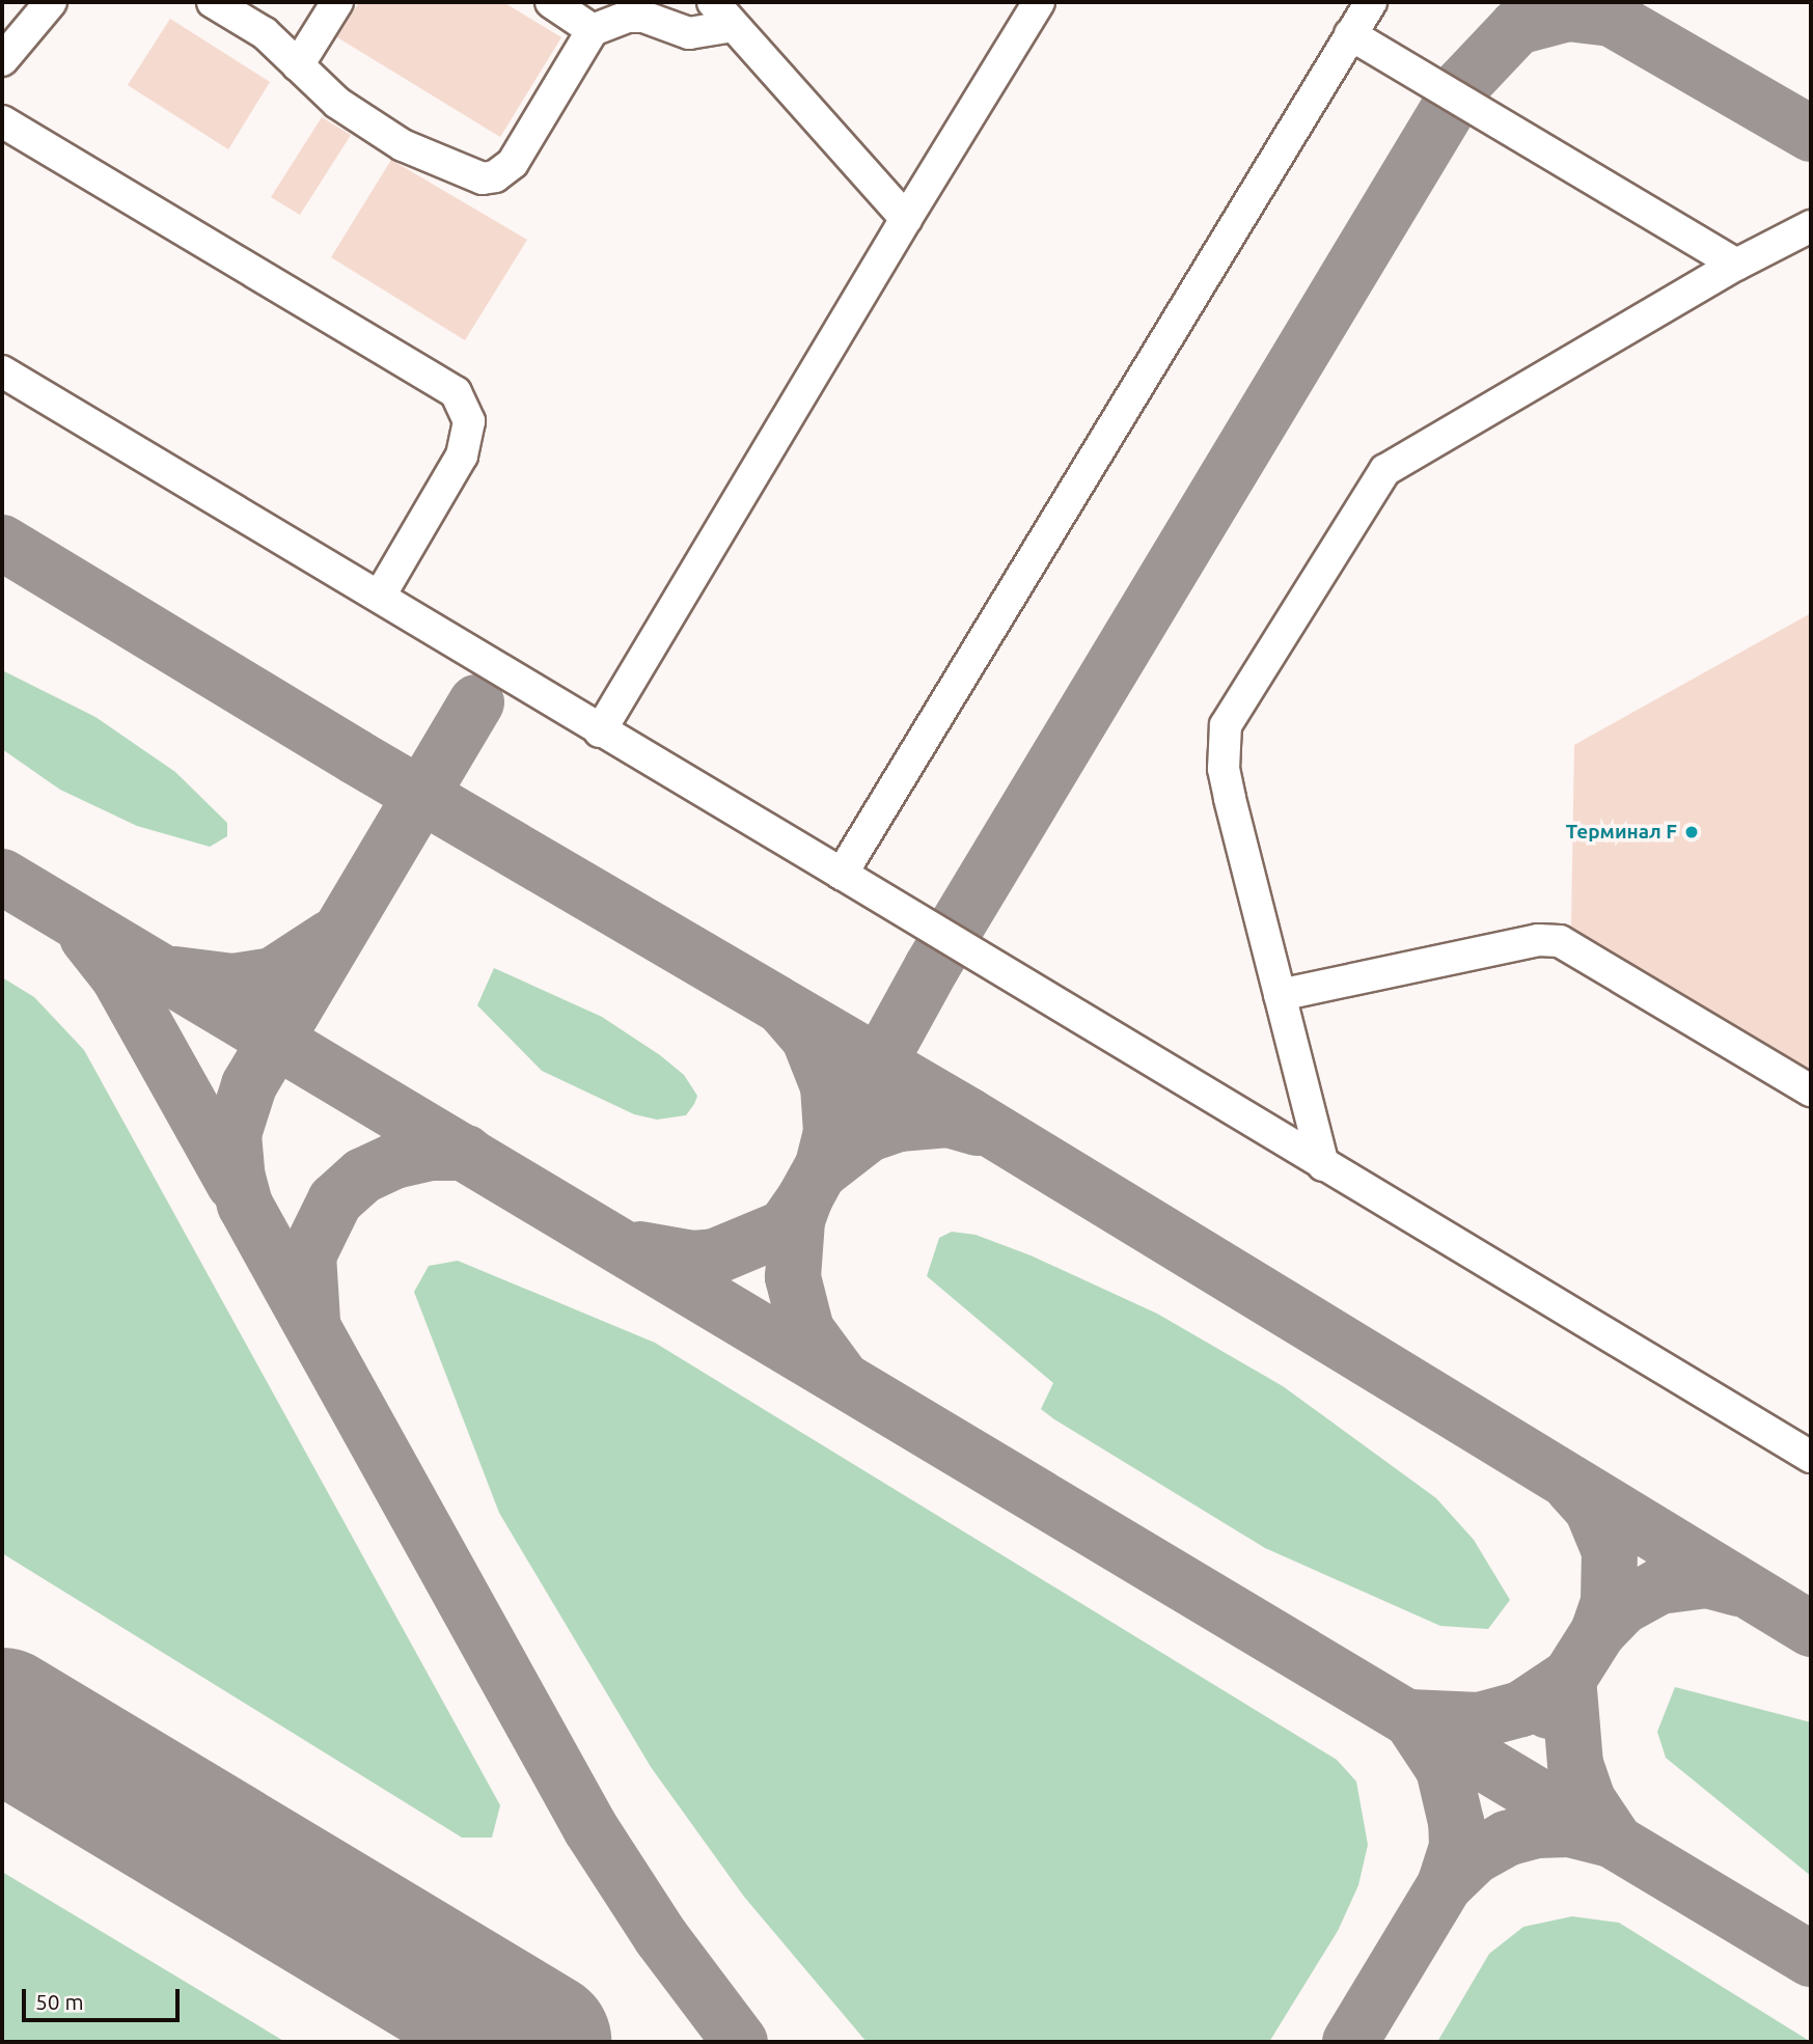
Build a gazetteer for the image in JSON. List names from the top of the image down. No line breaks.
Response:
{"places":["Терминал F"],"scale_bar":"50 m"}
